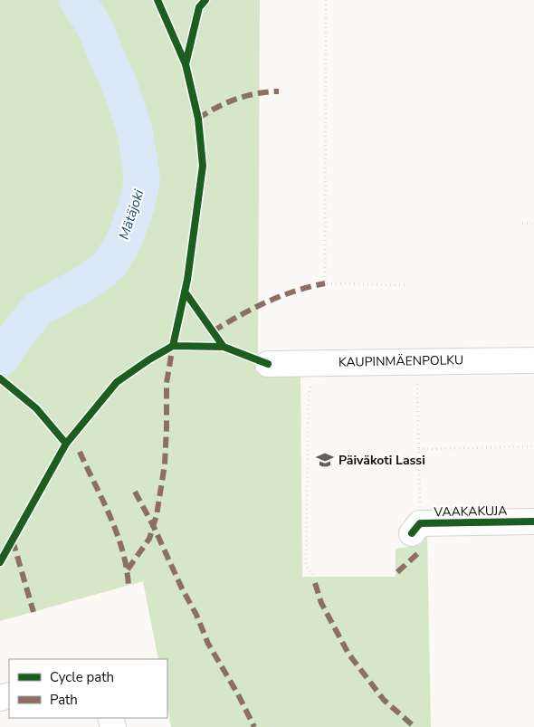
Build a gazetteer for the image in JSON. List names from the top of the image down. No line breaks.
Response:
{"streets":{"street":["KAUPINMÄENPOLKU","VAAKAKUJA"]},"water":["Mätäjoki"],"places":{"school or university":["Päiväkoti Lassi"]},"legend":["Cycle path","Path"]}
